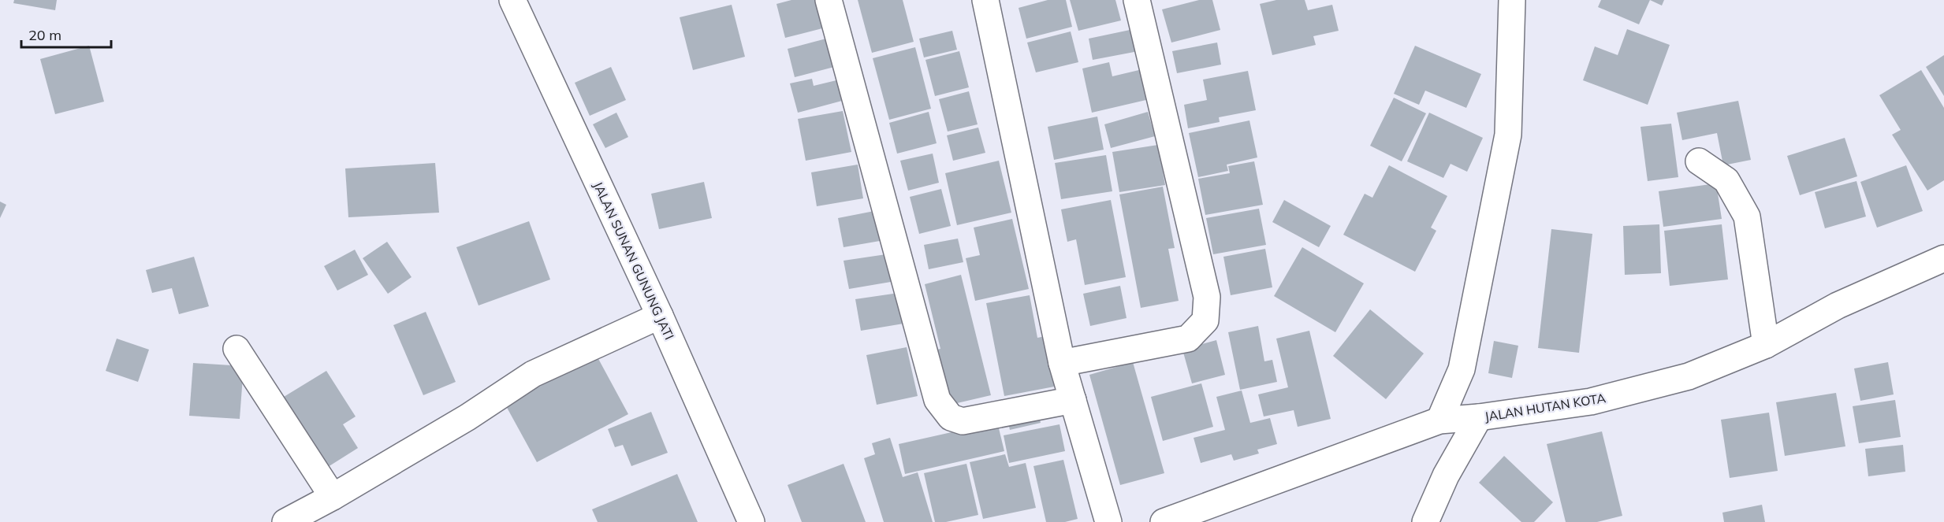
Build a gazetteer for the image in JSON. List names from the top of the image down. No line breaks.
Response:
{"streets":{"street":["JALAN SUNAN GUNUNG JATI","JALAN HUTAN KOTA"]},"scale_bar":"20 m"}
